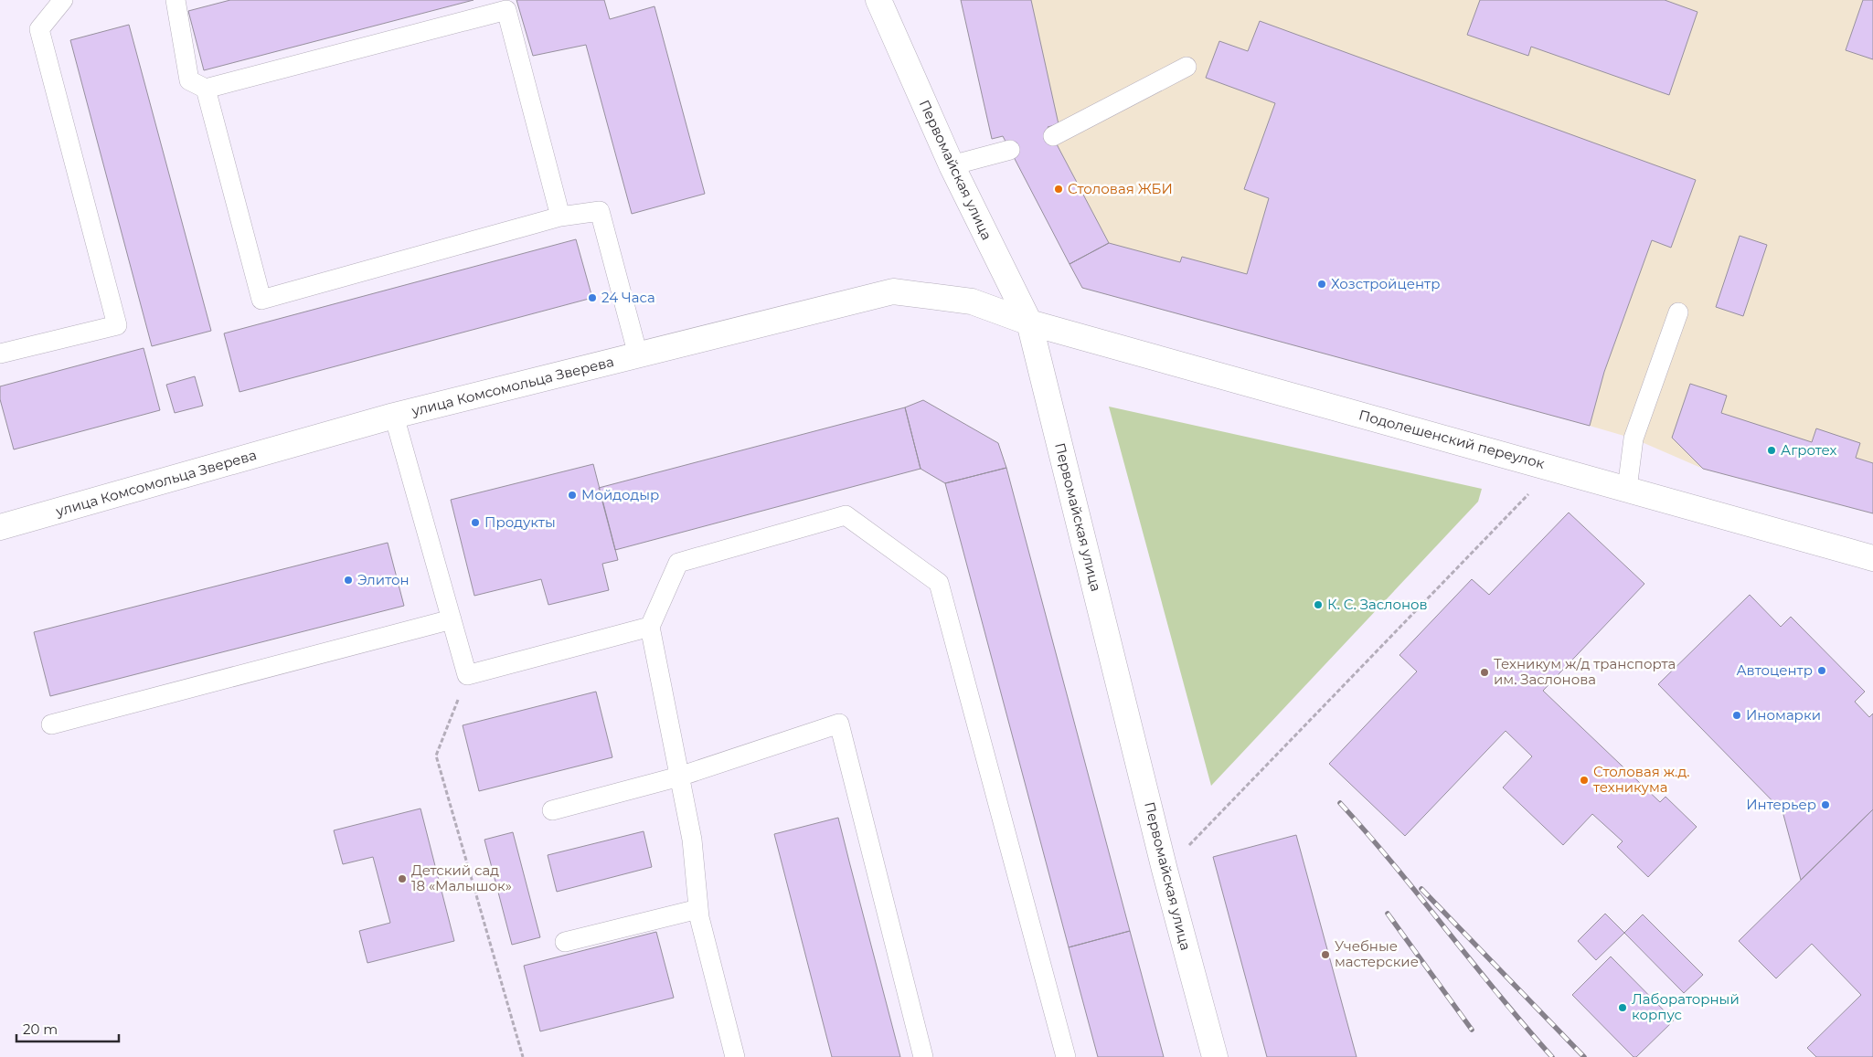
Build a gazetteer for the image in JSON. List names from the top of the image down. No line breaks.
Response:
{"streets":{"street":["Первомайская улица","улица Комсомольца Зверева","Подолешенский переулок"]},"crossings":[["Первомайская улица","улица Комсомольца Зверева"],["Первомайская улица","Подолешенский переулок"],["улица Комсомольца Зверева","Подолешенский переулок"]],"places":["Столовая ЖБИ","Хозстройцентр","24 Часа","Агротех","Мойдодыр","Продукты","Элитон","К. С. Заслонов","Автоцентр","Техникум ж/д транспорта им. Заслонова","Иномарки","Столовая ж.д. техникума","Интерьер","Детский сад 18 «Малышок»","Учебные мастерские","Лабораторный корпус"],"scale_bar":"20 m"}
